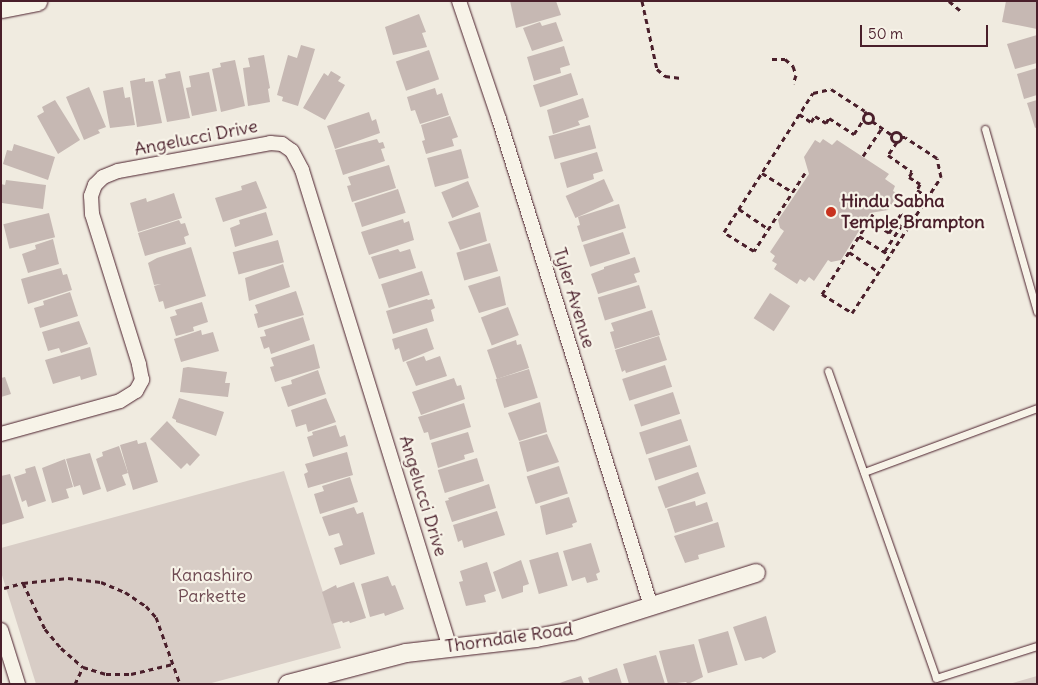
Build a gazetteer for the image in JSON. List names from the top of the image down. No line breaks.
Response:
{"streets":{"street":["Angelucci Drive","Tyler Avenue","Thorndale Road"]},"crossings":[["Angelucci Drive","Thorndale Road"],["Tyler Avenue","Thorndale Road"]],"parks":["Kanashiro Parkette"],"places":["Hindu Sabha Temple Brampton"],"scale_bar":"50 m"}
